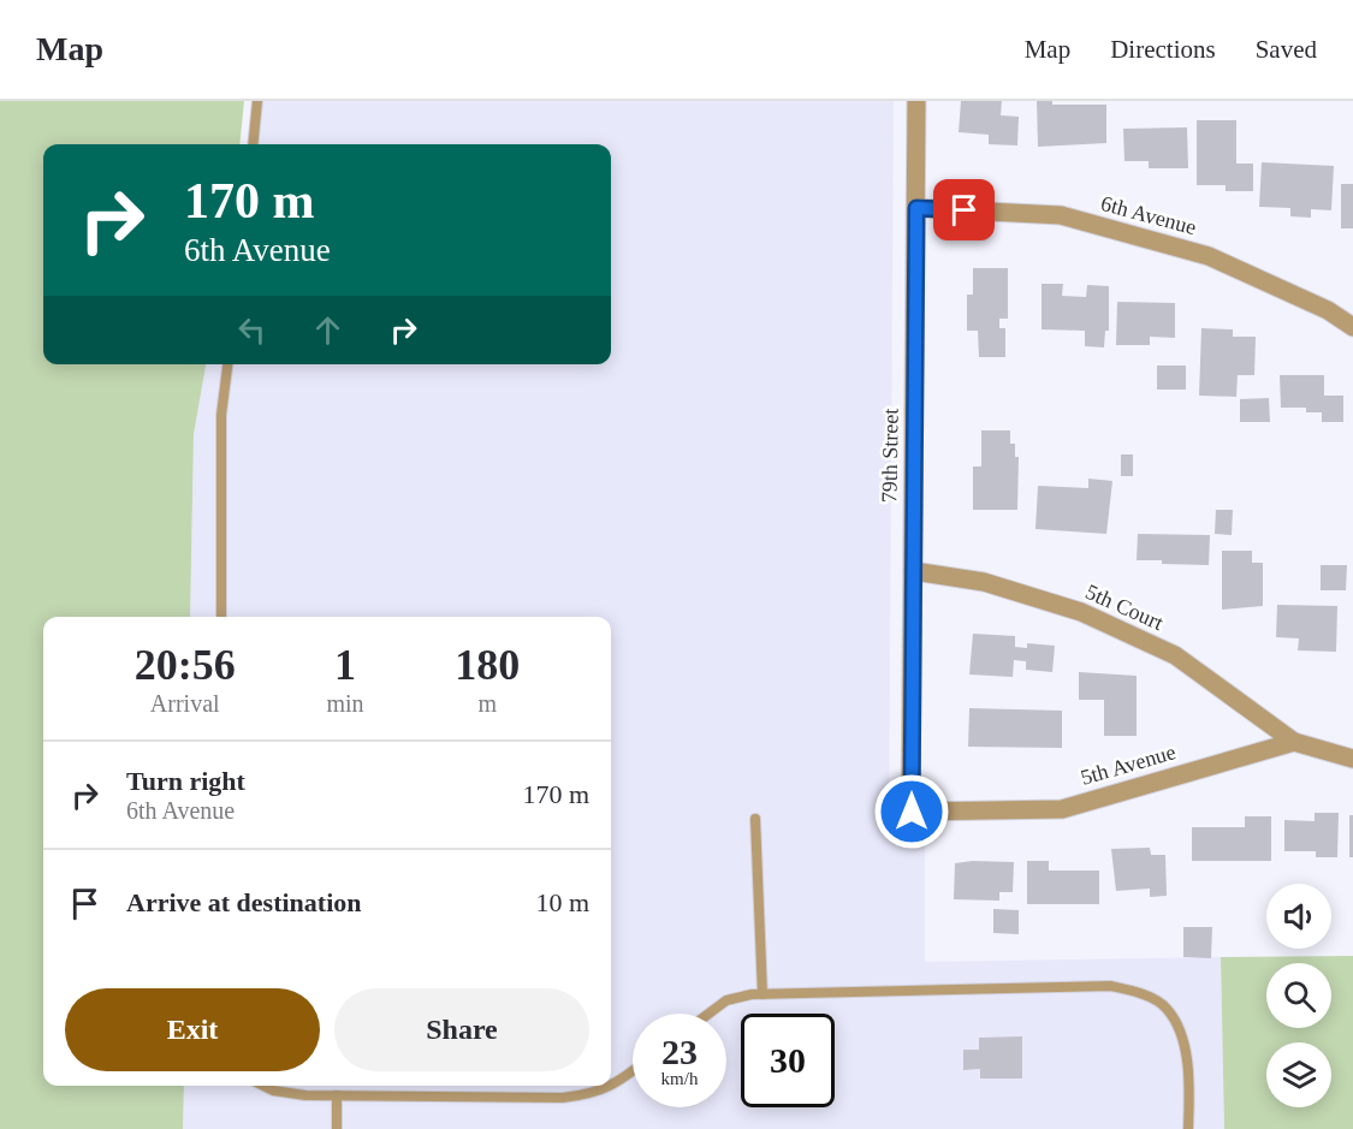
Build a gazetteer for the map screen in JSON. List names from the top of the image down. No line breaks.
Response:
{"streets":{"street":["6th Avenue","79th Street","5th Court","5th Avenue"]},"crossings":[["6th Avenue","79th Street"],["79th Street","5th Court"],["79th Street","5th Avenue"],["5th Court","5th Avenue"]],"page":{"header":"Map","nav":["Map","Directions","Saved"],"turn":["170 m","6th Avenue"],"eta":["20:56","Arrival","1","min","180","m"],"list":[{"name":"Turn right","note":"6th Avenue","value":"170 m"},{"name":"Arrive at destination","value":"10 m"}],"buttons":["Exit","Share"],"speed":"23 km/h","limit":"30"}}
